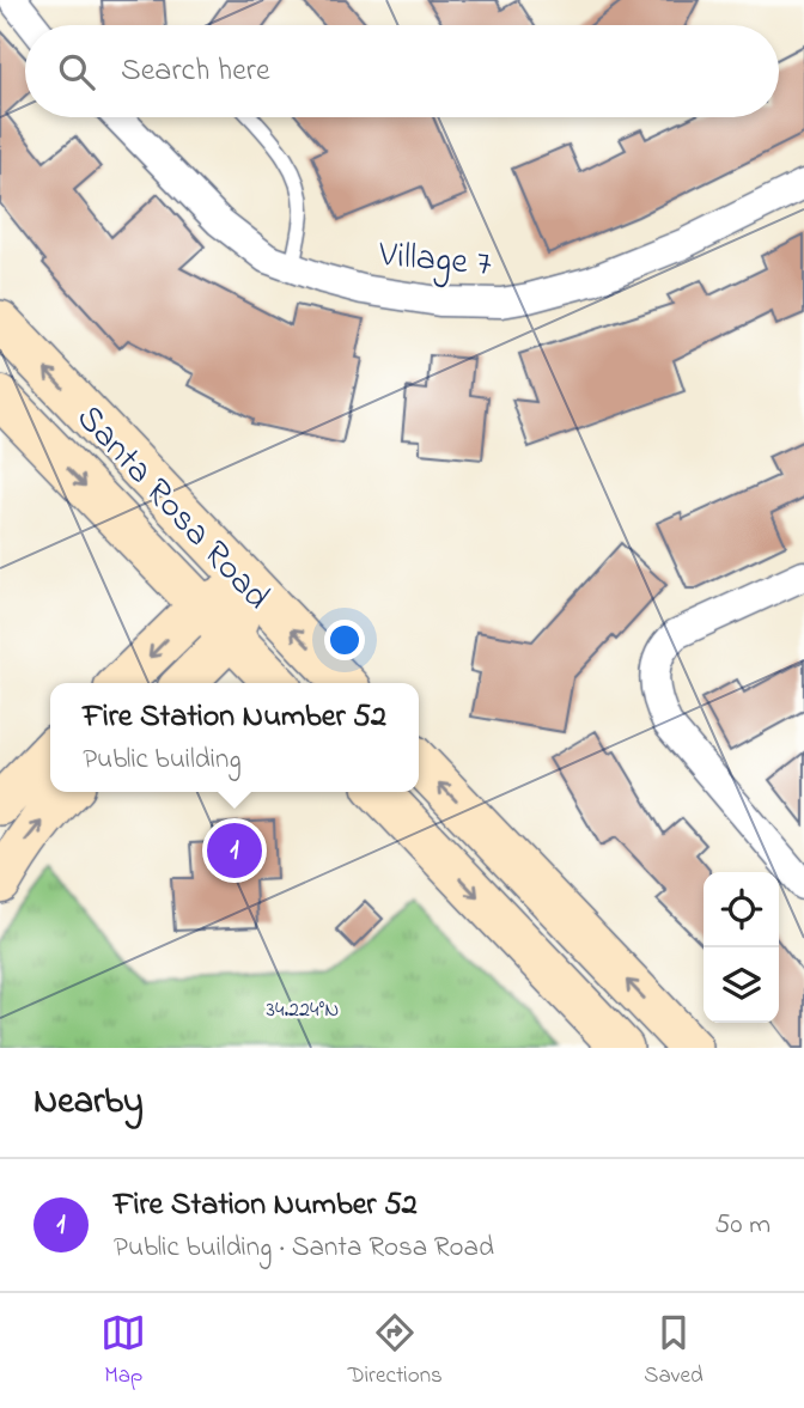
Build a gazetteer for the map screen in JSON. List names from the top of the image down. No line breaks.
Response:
{"streets":{"main road":["Santa Rosa Road"],"street":["Village 7"]},"page":{"search":"Search here","popup":["Fire Station Number 52","Public building"],"pins":"1","heading":"Nearby","list":[{"mark":"1","name":"Fire Station Number 52","note":"Public building · Santa Rosa Road","value":"50 m"}],"nav":["Map","Directions","Saved"]},"coordinates":["34.224°N"]}
